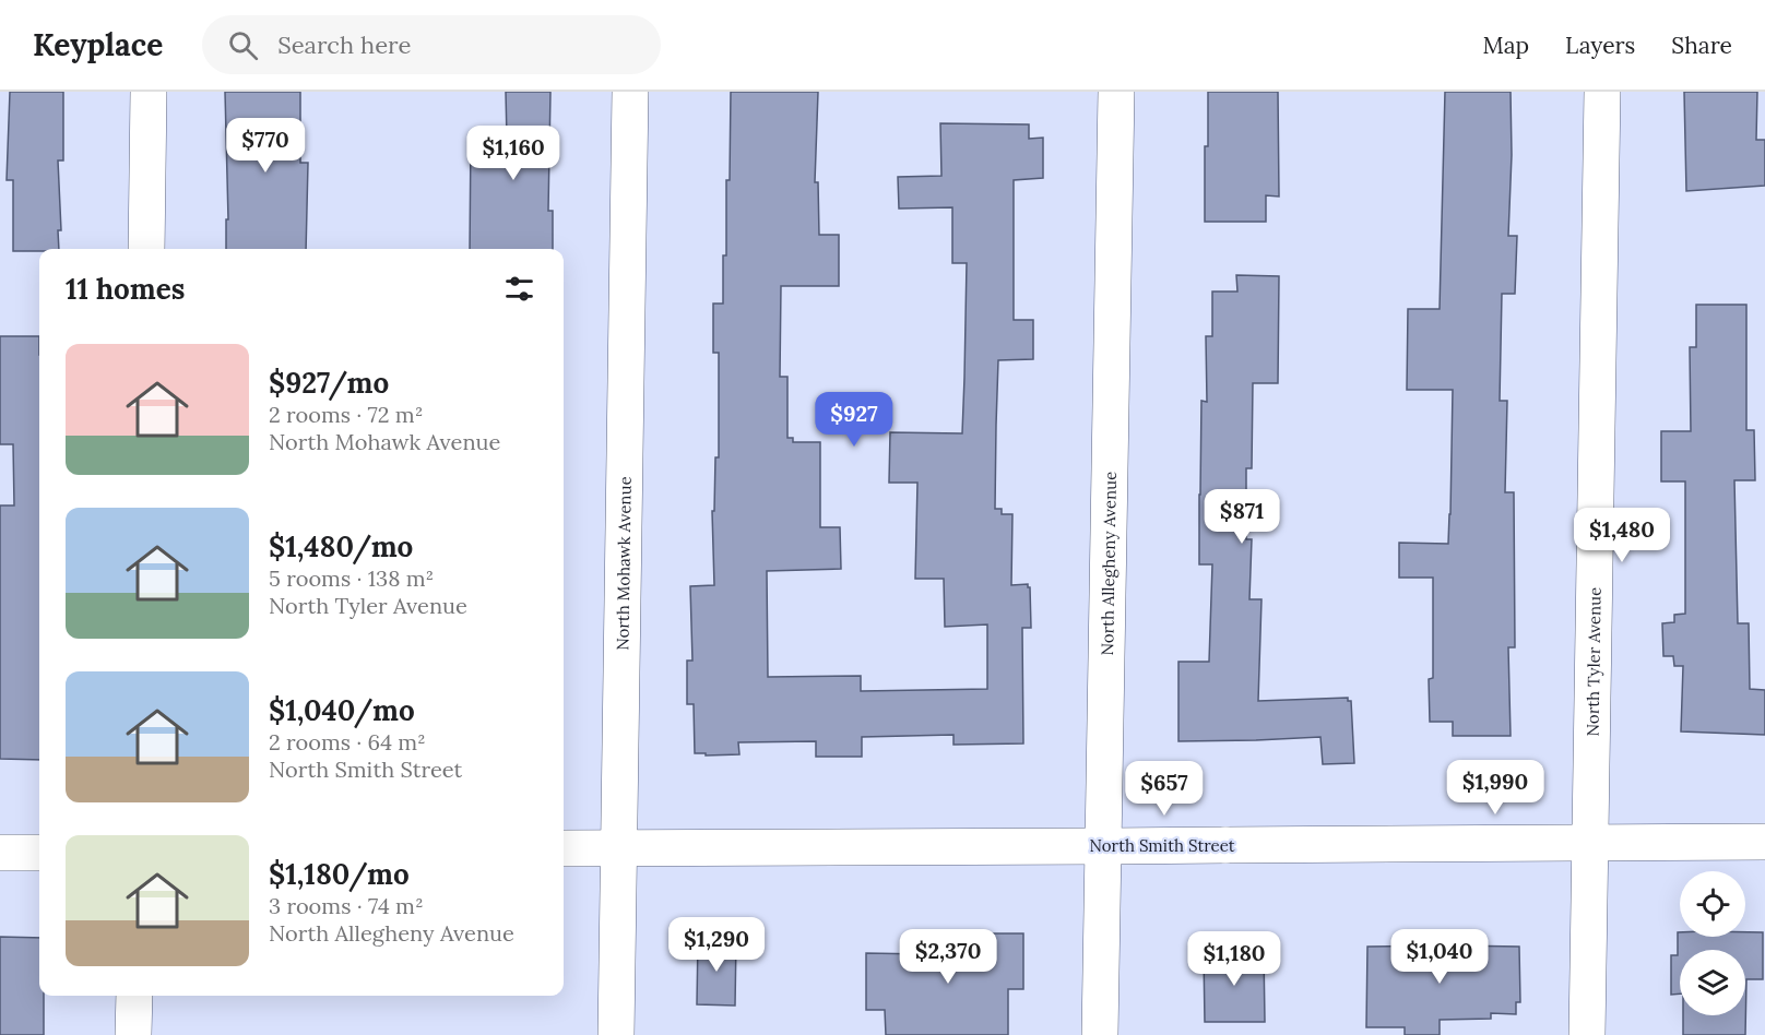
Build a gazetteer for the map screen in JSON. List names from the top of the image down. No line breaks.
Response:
{"streets":{"street":["North Mohawk Avenue","North Allegheny Avenue","North Tyler Avenue","North Smith Street"]},"crossings":[["North Mohawk Avenue","North Smith Street"],["North Allegheny Avenue","North Smith Street"],["North Tyler Avenue","North Smith Street"]],"page":{"header":"Keyplace","search":"Search here","nav":["Map","Layers","Share"],"price":["$770","$1,160","$927","$871","$1,480","$1,990","$657","$1,290","$2,370","$1,040","$1,180"],"heading":"11 homes","list":[{"name":"$927/mo","note":"2 rooms · 72 m² · North Mohawk Avenue"},{"name":"$1,480/mo","note":"5 rooms · 138 m² · North Tyler Avenue"},{"name":"$1,040/mo","note":"2 rooms · 64 m² · North Smith Street"},{"name":"$1,180/mo","note":"3 rooms · 74 m² · North Allegheny Avenue"}]}}
